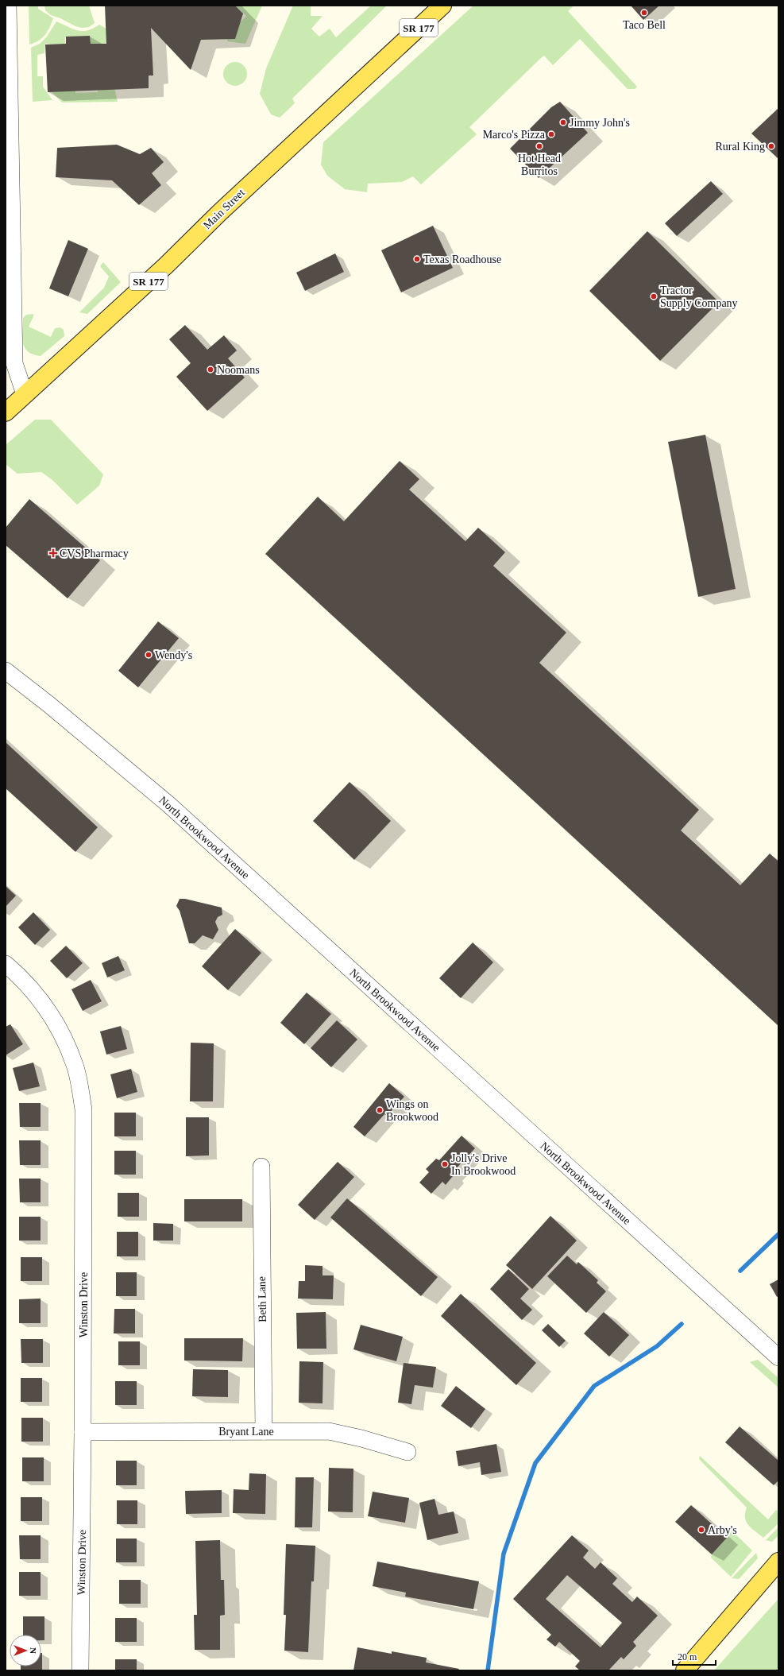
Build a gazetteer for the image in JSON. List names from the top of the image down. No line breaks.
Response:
{"streets":{"main road":["SR 177","Main Street"],"street":["North Brookwood Avenue","Beth Lane","Winston Drive","Bryant Lane"]},"crossings":[["Beth Lane","Bryant Lane"],["Winston Drive","Bryant Lane"]],"places":{"other":["Taco Bell","Jimmy John's","Marco's Pizza","Hot Head Burritos","Rural King","Texas Roadhouse","Tractor Supply Company","Noomans","Wendy's","Wings on Brookwood","Jolly's Drive In Brookwood","Arby's"],"health":["CVS Pharmacy"]},"scale_bar":"20 m","north":"right"}
